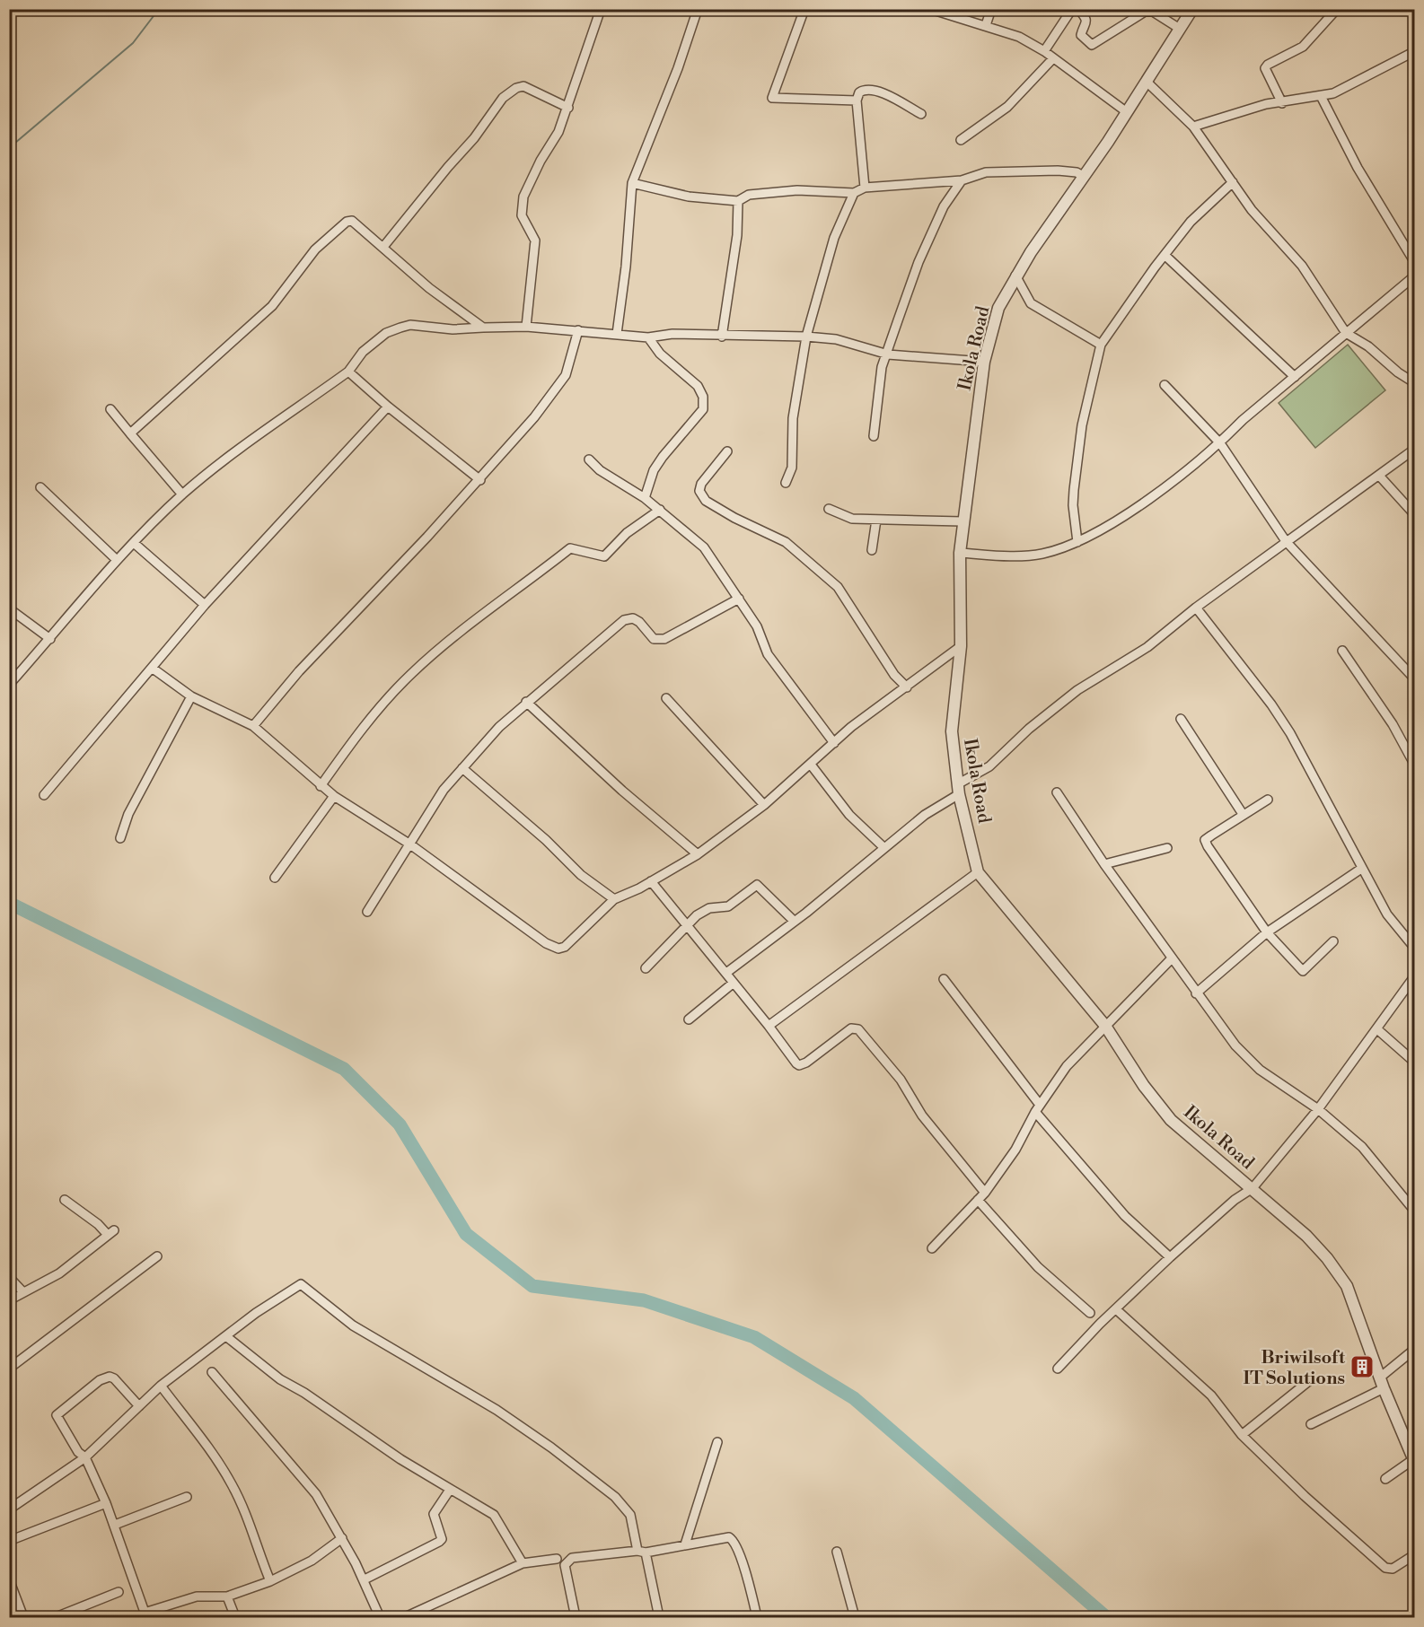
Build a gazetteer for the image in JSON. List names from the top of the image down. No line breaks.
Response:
{"streets":{"street":["Ikola Road"]},"places":{"building":["Briwilsoft IT Solutions"]}}
